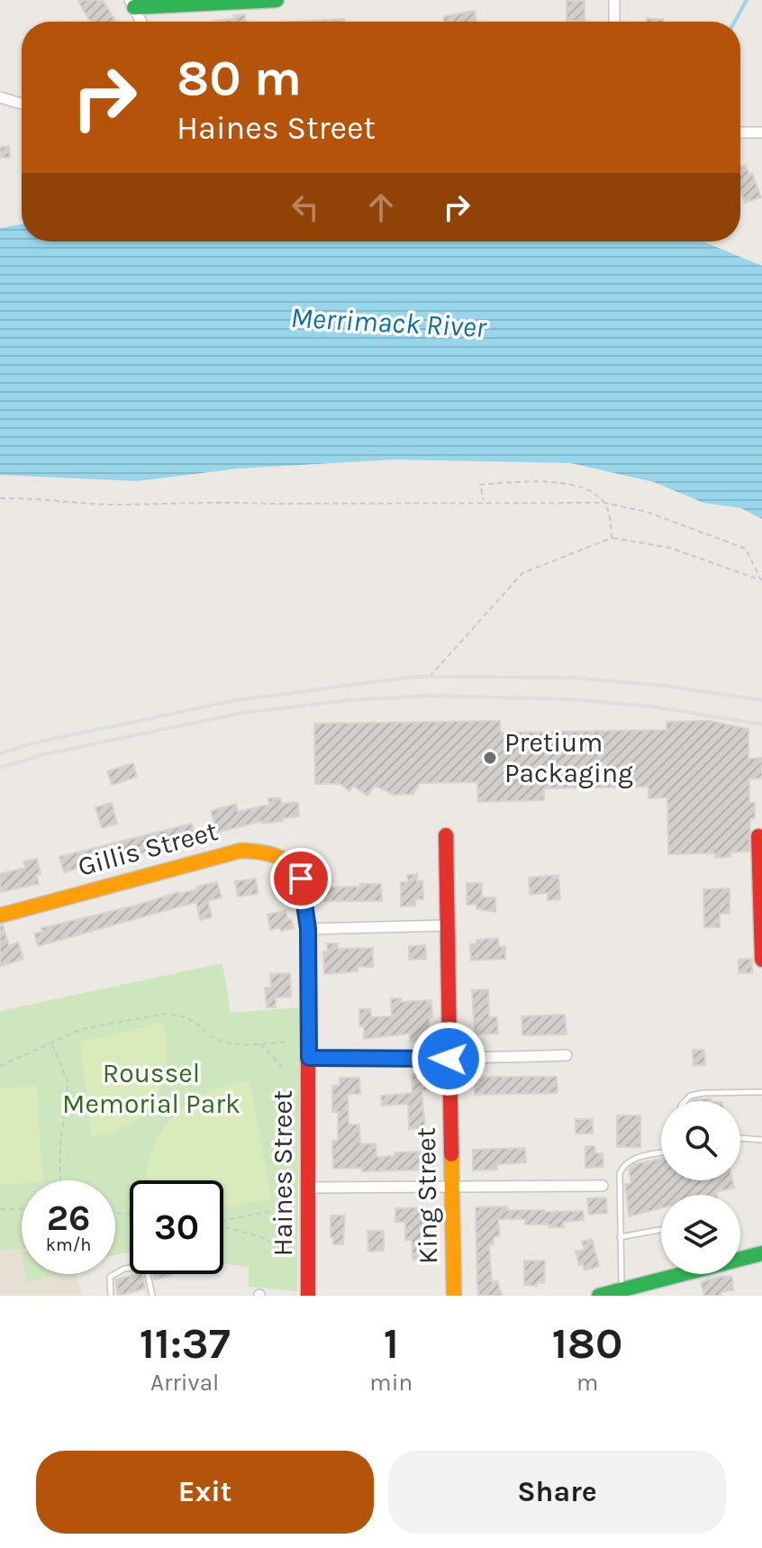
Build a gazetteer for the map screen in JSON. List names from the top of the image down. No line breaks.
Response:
{"streets":{"street":["Gillis Street","Haines Street","King Street"]},"crossings":[["Gillis Street","Haines Street"]],"water":["Merrimack River"],"parks":["Roussel Memorial Park"],"places":["Pretium Packaging"],"page":{"turn":["80 m","Haines Street"],"speed":"26 km/h","limit":"30","eta":["11:37","Arrival","1","min","180","m"],"buttons":["Exit","Share"]}}
